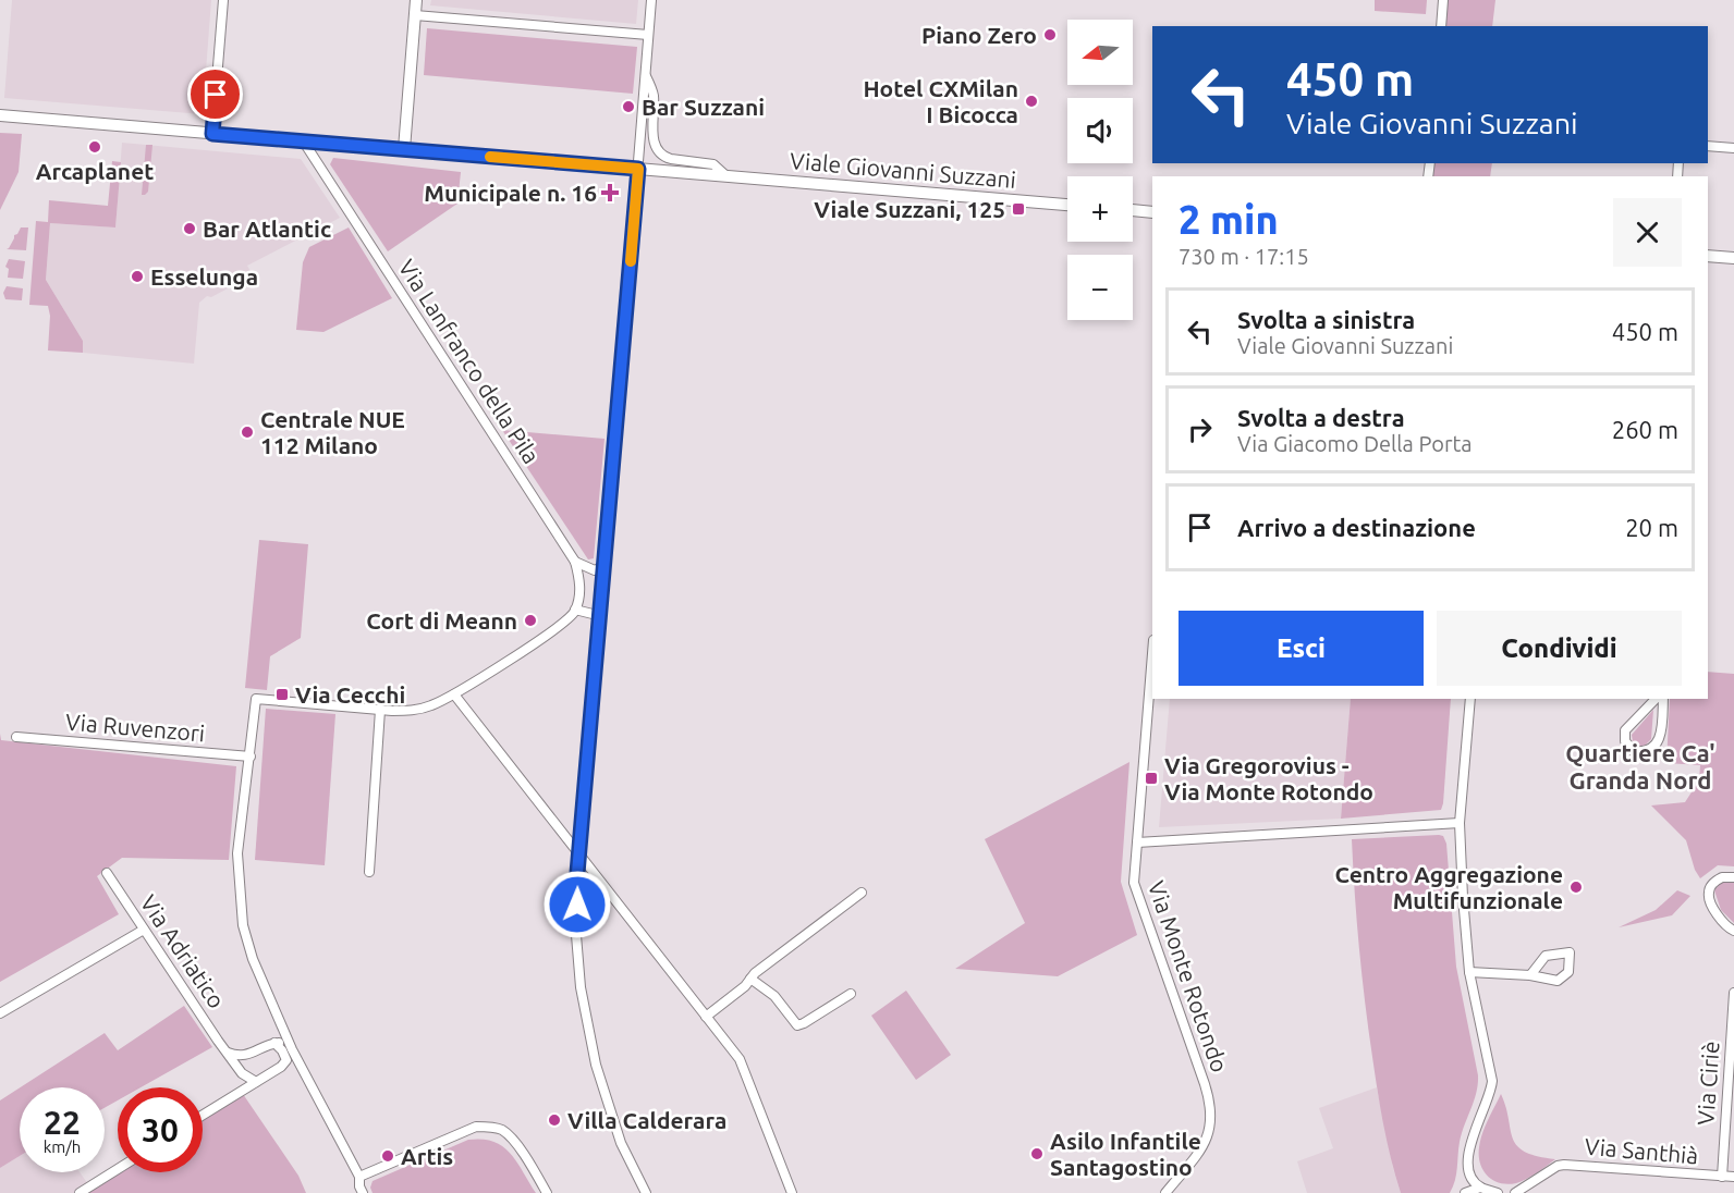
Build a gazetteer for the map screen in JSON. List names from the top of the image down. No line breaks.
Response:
{"streets":{"street":["Viale Giovanni Suzzani","Via Lanfranco della Pila","Via Ruvenzori","Via Adriatico","Via Monte Rotondo","Via Ciriè","Via Santhià"]},"crossings":[["Viale Giovanni Suzzani","Via Lanfranco della Pila"],["Via Ciriè","Via Santhià"]],"districts":["Quartiere Ca' Granda Nord"],"places":{"other":["Piano Zero","Hotel CXMilan I Bicocca","Bar Suzzani","Arcaplanet","Bar Atlantic","Esselunga","Centrale NUE 112 Milano","Cort di Meann","Centro Aggregazione Multifunzionale","Villa Calderara","Asilo Infantile Santagostino","Artis"],"health":["Municipale n. 16"],"transit":["Viale Suzzani, 125","Via Cecchi","Via Gregorovius - Via Monte Rotondo"]},"north":"left","page":{"map_buttons":["+","−"],"turn":["450 m","Viale Giovanni Suzzani"],"heading":["2 min","730 m · 17:15"],"list":[{"name":"Svolta a sinistra","note":"Viale Giovanni Suzzani","value":"450 m"},{"name":"Svolta a destra","note":"Via Giacomo Della Porta","value":"260 m"},{"name":"Arrivo a destinazione","value":"20 m"}],"buttons":["Esci","Condividi"],"speed":"22 km/h","limit":"30"}}
